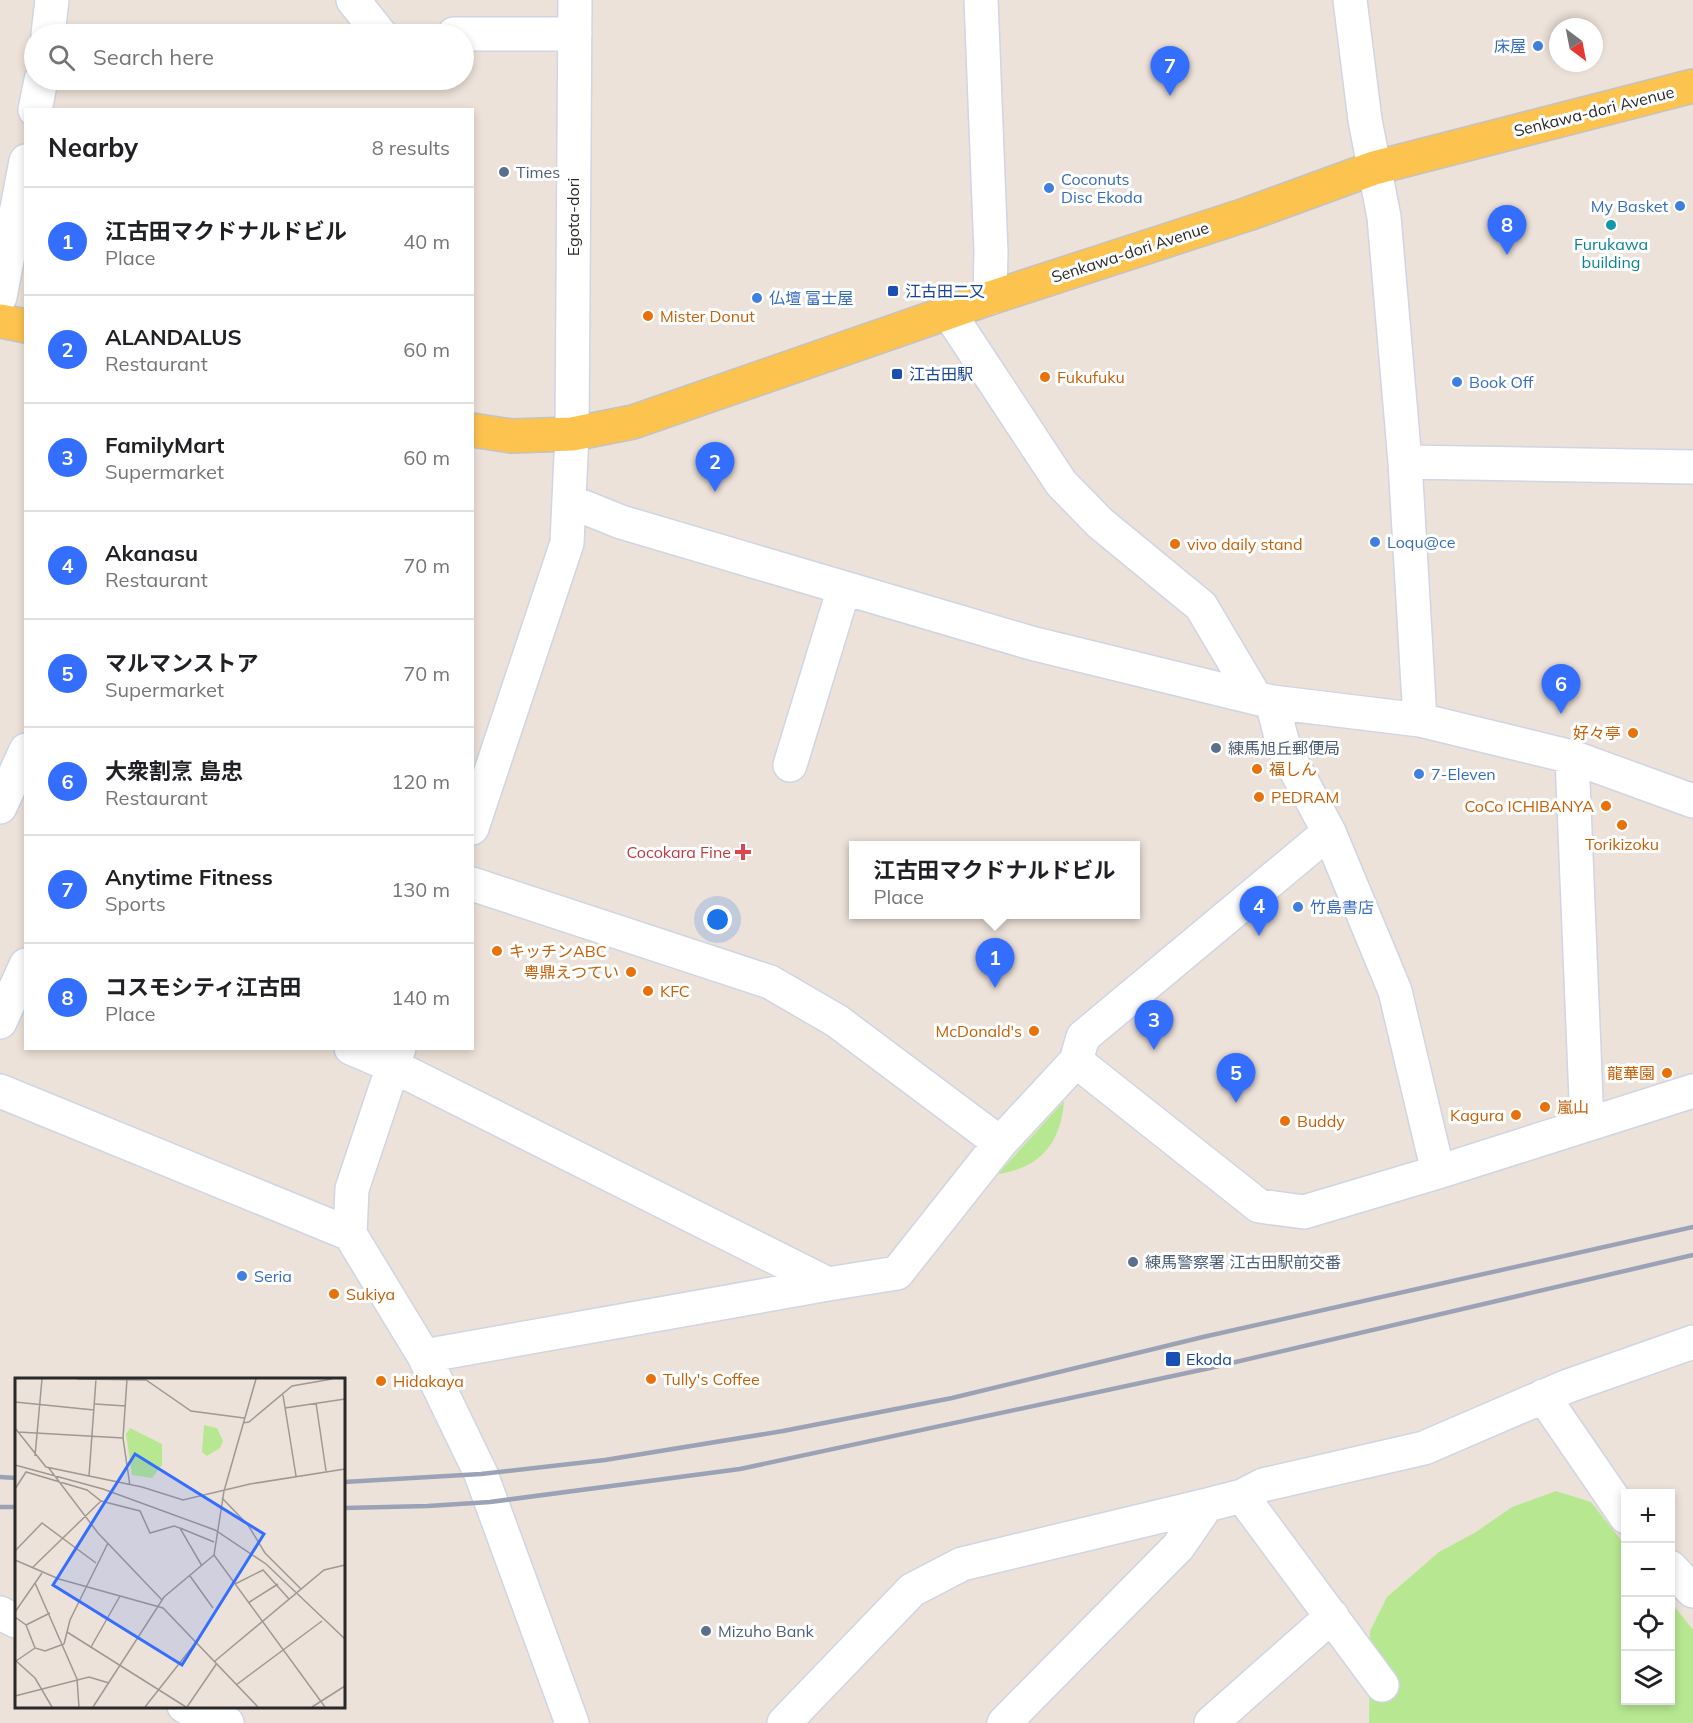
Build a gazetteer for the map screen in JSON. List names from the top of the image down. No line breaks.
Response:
{"streets":{"main road":["Senkawa-dori Avenue"],"street":["Egota-dori"]},"crossings":[["Senkawa-dori Avenue","Egota-dori"]],"places":{"other":["床屋","Times","Coconuts Disc Ekoda","My Basket","Furukawa building","仏壇 富士屋","Mister Donut","Fukufuku","Book Off","Loqu@ce","vivo daily stand","好々亭","練馬旭丘郵便局","福しん","7-Eleven","PEDRAM","CoCo ICHIBANYA","Torikizoku","竹島書店","キッチンABC","粤鼎えつてい","KFC","McDonald's","龍華園","嵐山","Kagura","Buddy","練馬警察署 江古田駅前交番","Seria","Sukiya","Tully's Coffee","Hidakaya","Mizuho Bank"],"transit":["江古田二又","江古田駅","Ekoda"],"health":["Cocokara Fine"]},"north":"bottom right","page":{"search":"Search here","pins":["7","8","2","6","4","1","3","5"],"heading":["Nearby","8 results"],"list":[{"mark":"1","name":"江古田マクドナルドビル","note":"Place","value":"40 m"},{"mark":"2","name":"ALANDALUS","note":"Restaurant","value":"60 m"},{"mark":"3","name":"FamilyMart","note":"Supermarket","value":"60 m"},{"mark":"4","name":"Akanasu","note":"Restaurant","value":"70 m"},{"mark":"5","name":"マルマンストア","note":"Supermarket","value":"70 m"},{"mark":"6","name":"大衆割烹 島忠","note":"Restaurant","value":"120 m"},{"mark":"7","name":"Anytime Fitness","note":"Sports","value":"130 m"},{"mark":"8","name":"コスモシティ江古田","note":"Place","value":"140 m"}],"popup":["江古田マクドナルドビル","Place"],"map_buttons":["+","−"]}}
